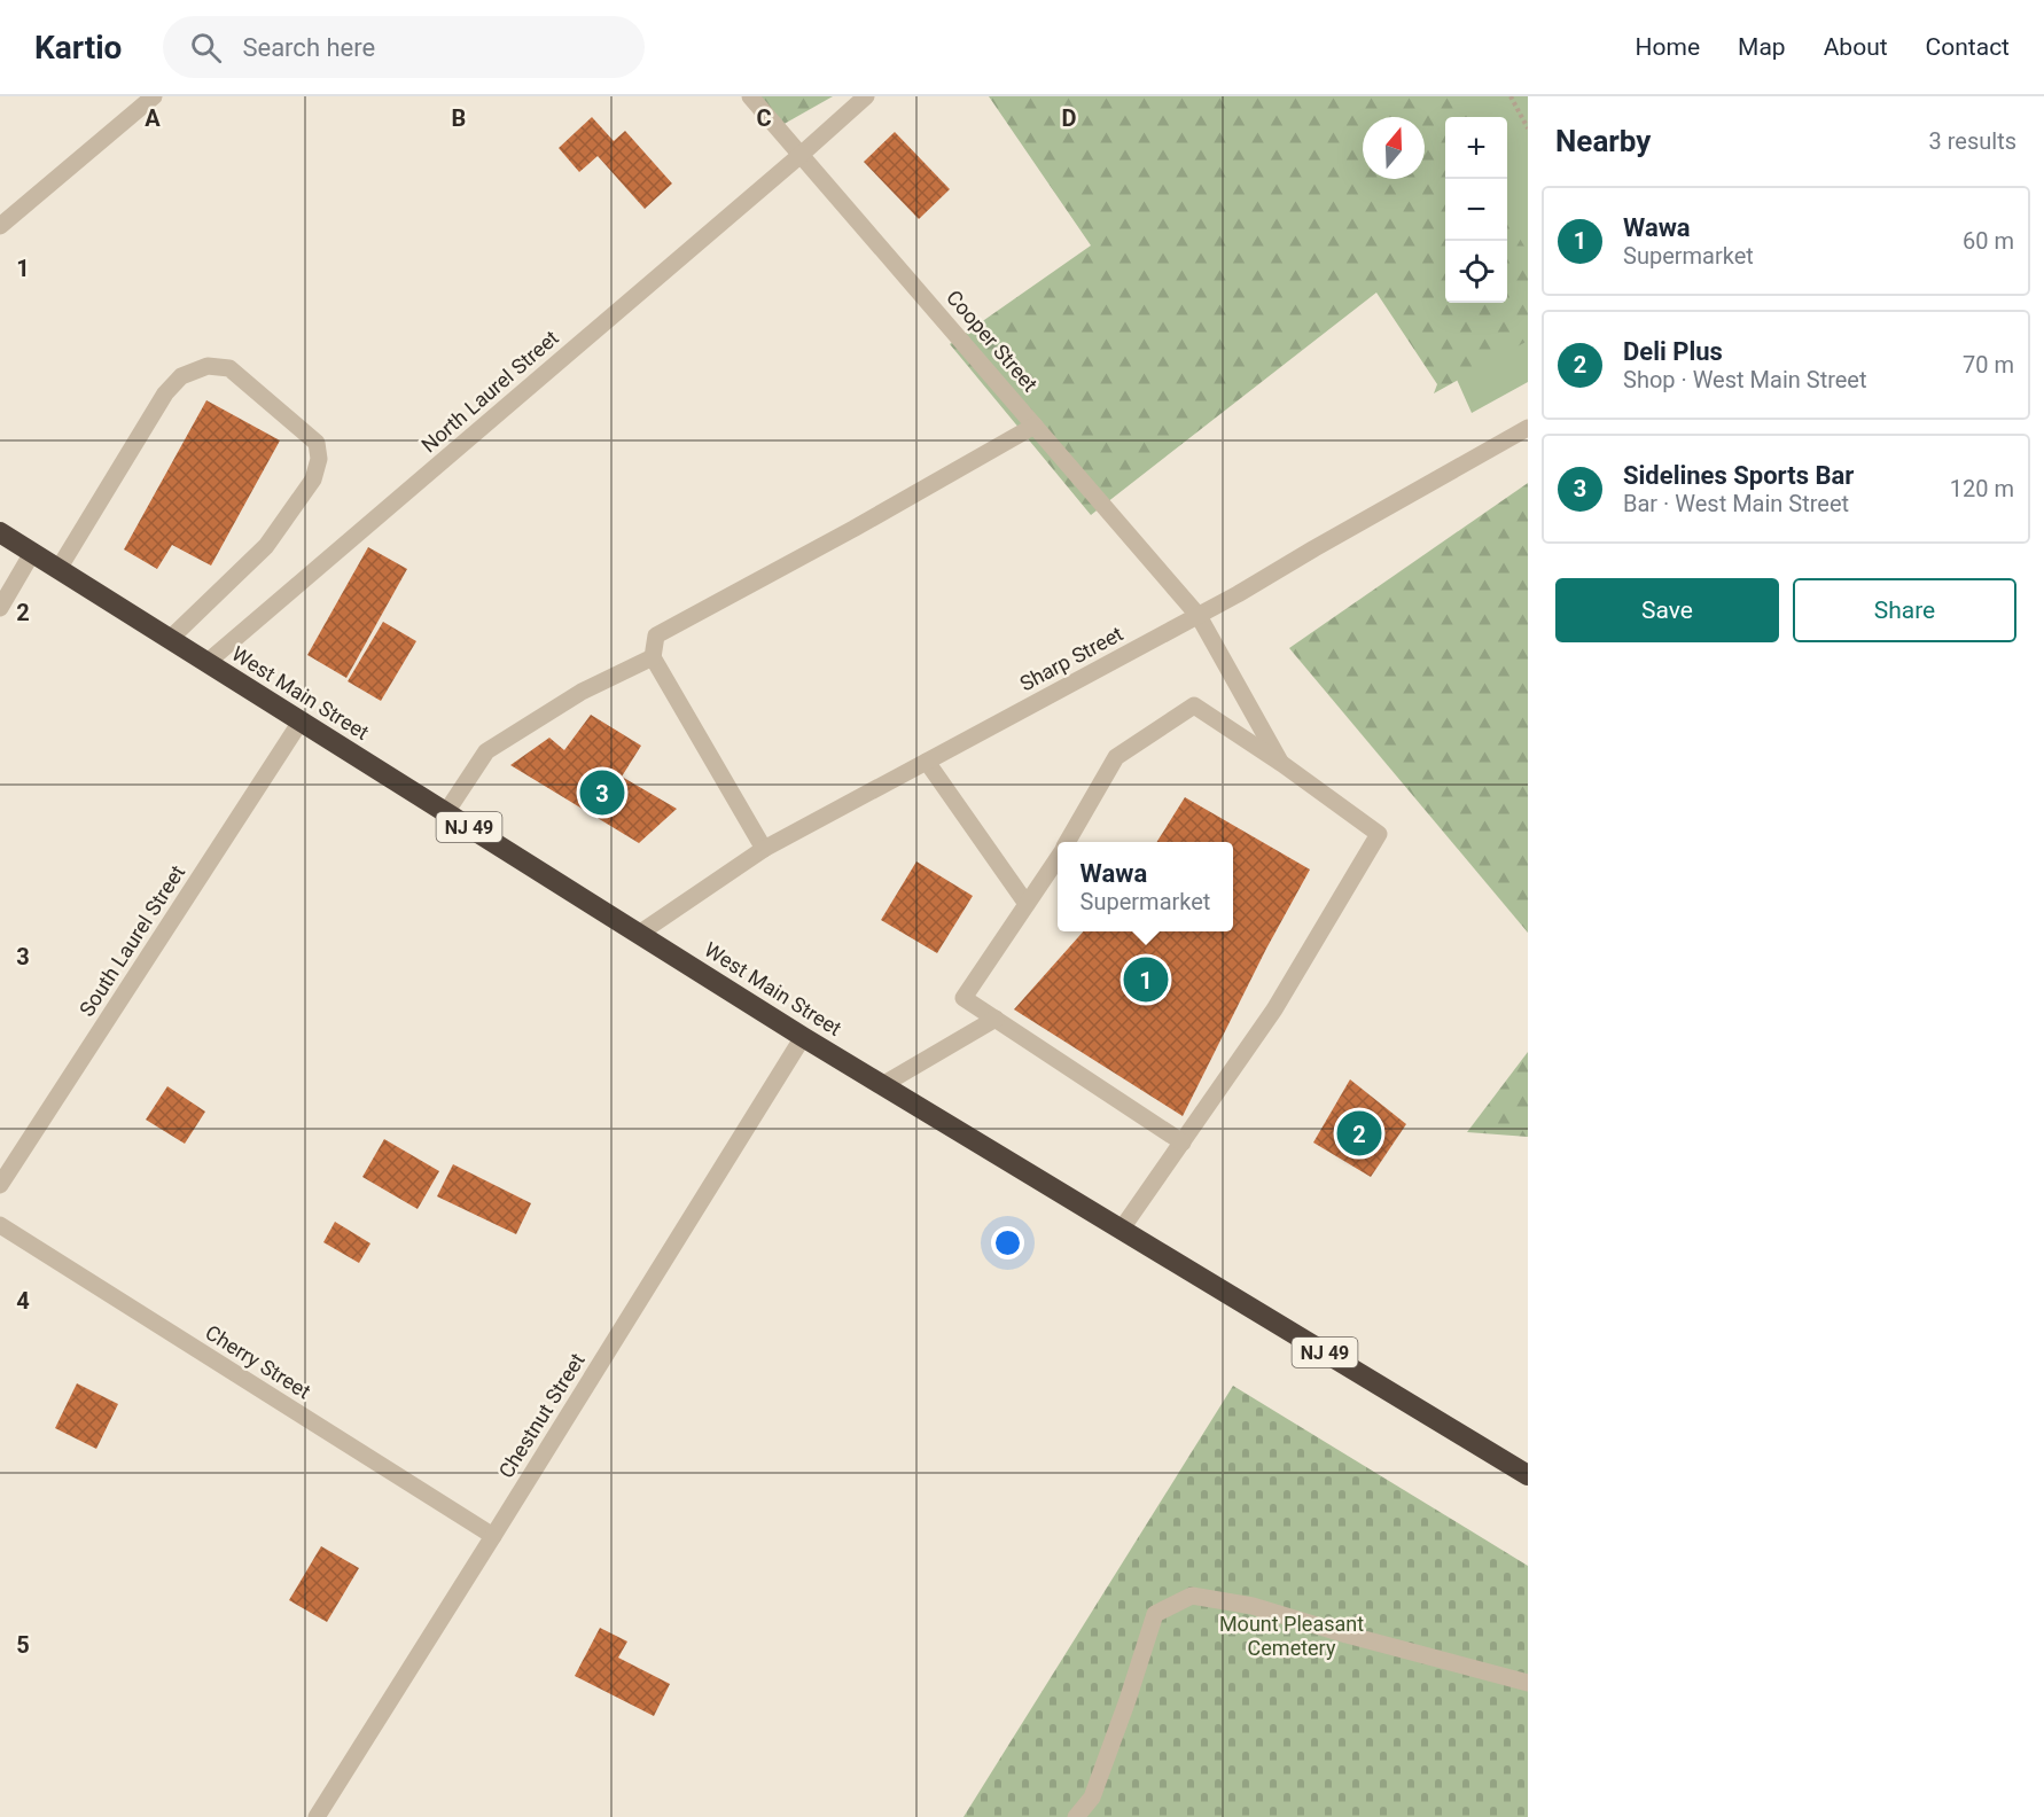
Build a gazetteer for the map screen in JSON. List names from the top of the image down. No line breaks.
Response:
{"streets":{"highway":["West Main Street","NJ 49"],"street":["Cooper Street","North Laurel Street","Sharp Street","South Laurel Street","Cherry Street","Chestnut Street"]},"crossings":[["Cooper Street","North Laurel Street"],["Cooper Street","Sharp Street"],["North Laurel Street","West Main Street"],["Sharp Street","West Main Street"],["West Main Street","South Laurel Street"],["West Main Street","Chestnut Street"],["Cherry Street","Chestnut Street"]],"parks":["Mount Pleasant Cemetery"],"north":"top","page":{"header":"Kartio","search":"Search here","nav":["Home","Map","About","Contact"],"heading":["Nearby","3 results"],"map_buttons":["+","−"],"list":[{"mark":"1","name":"Wawa","note":"Supermarket","value":"60 m"},{"mark":"2","name":"Deli Plus","note":"Shop · West Main Street","value":"70 m"},{"mark":"3","name":"Sidelines Sports Bar","note":"Bar · West Main Street","value":"120 m"}],"buttons":["Save","Share"],"pins":["3","1","2"],"popup":["Wawa","Supermarket"]},"grid":{"columns":["A","B","C","D"],"rows":["1","2","3","4","5"]}}
